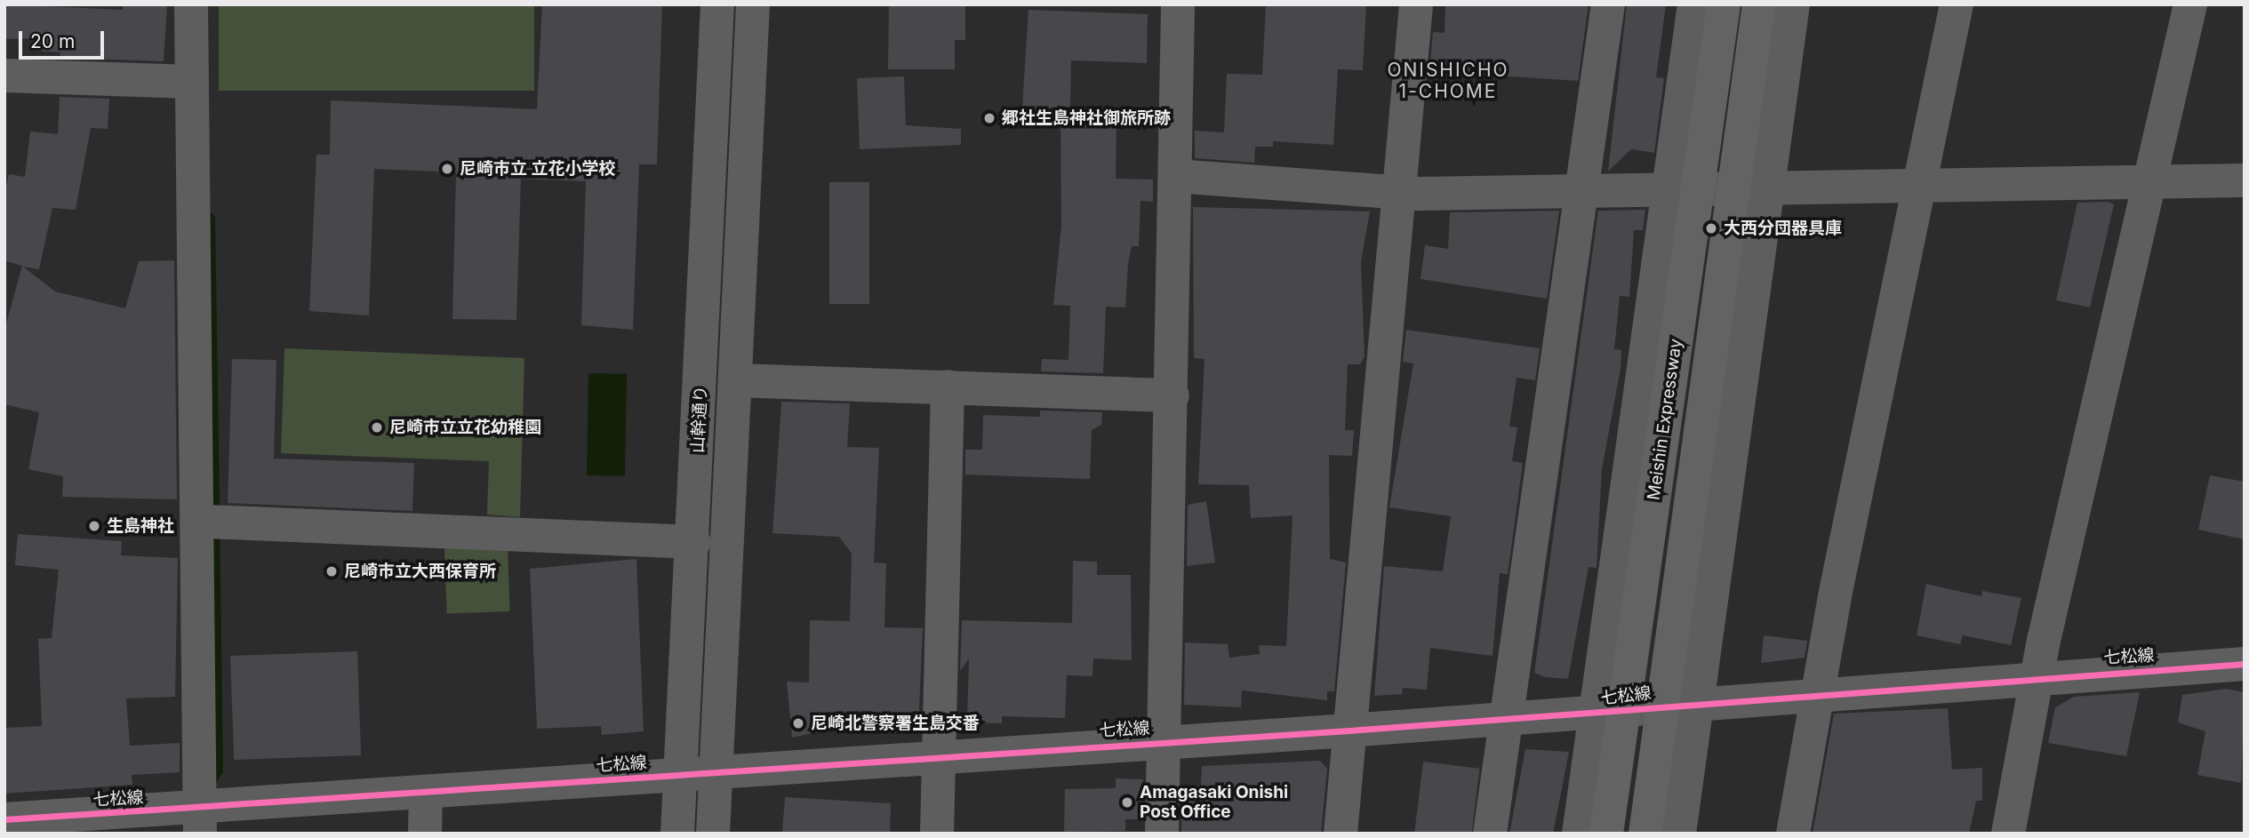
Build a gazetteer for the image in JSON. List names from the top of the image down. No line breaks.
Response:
{"streets":{"highway":["Meishin Expressway"],"street":["山幹通り","七松線"]},"crossings":[["山幹通り","七松線"]],"districts":["ONISHICHO 1-CHOME"],"places":["郷社生島神社御旅所跡","尼崎市立 立花小学校","大西分団器具庫","尼崎市立立花幼稚園","生島神社","尼崎市立大西保育所","尼崎北警察署生島交番","Amagasaki Onishi Post Office"],"scale_bar":"20 m"}
